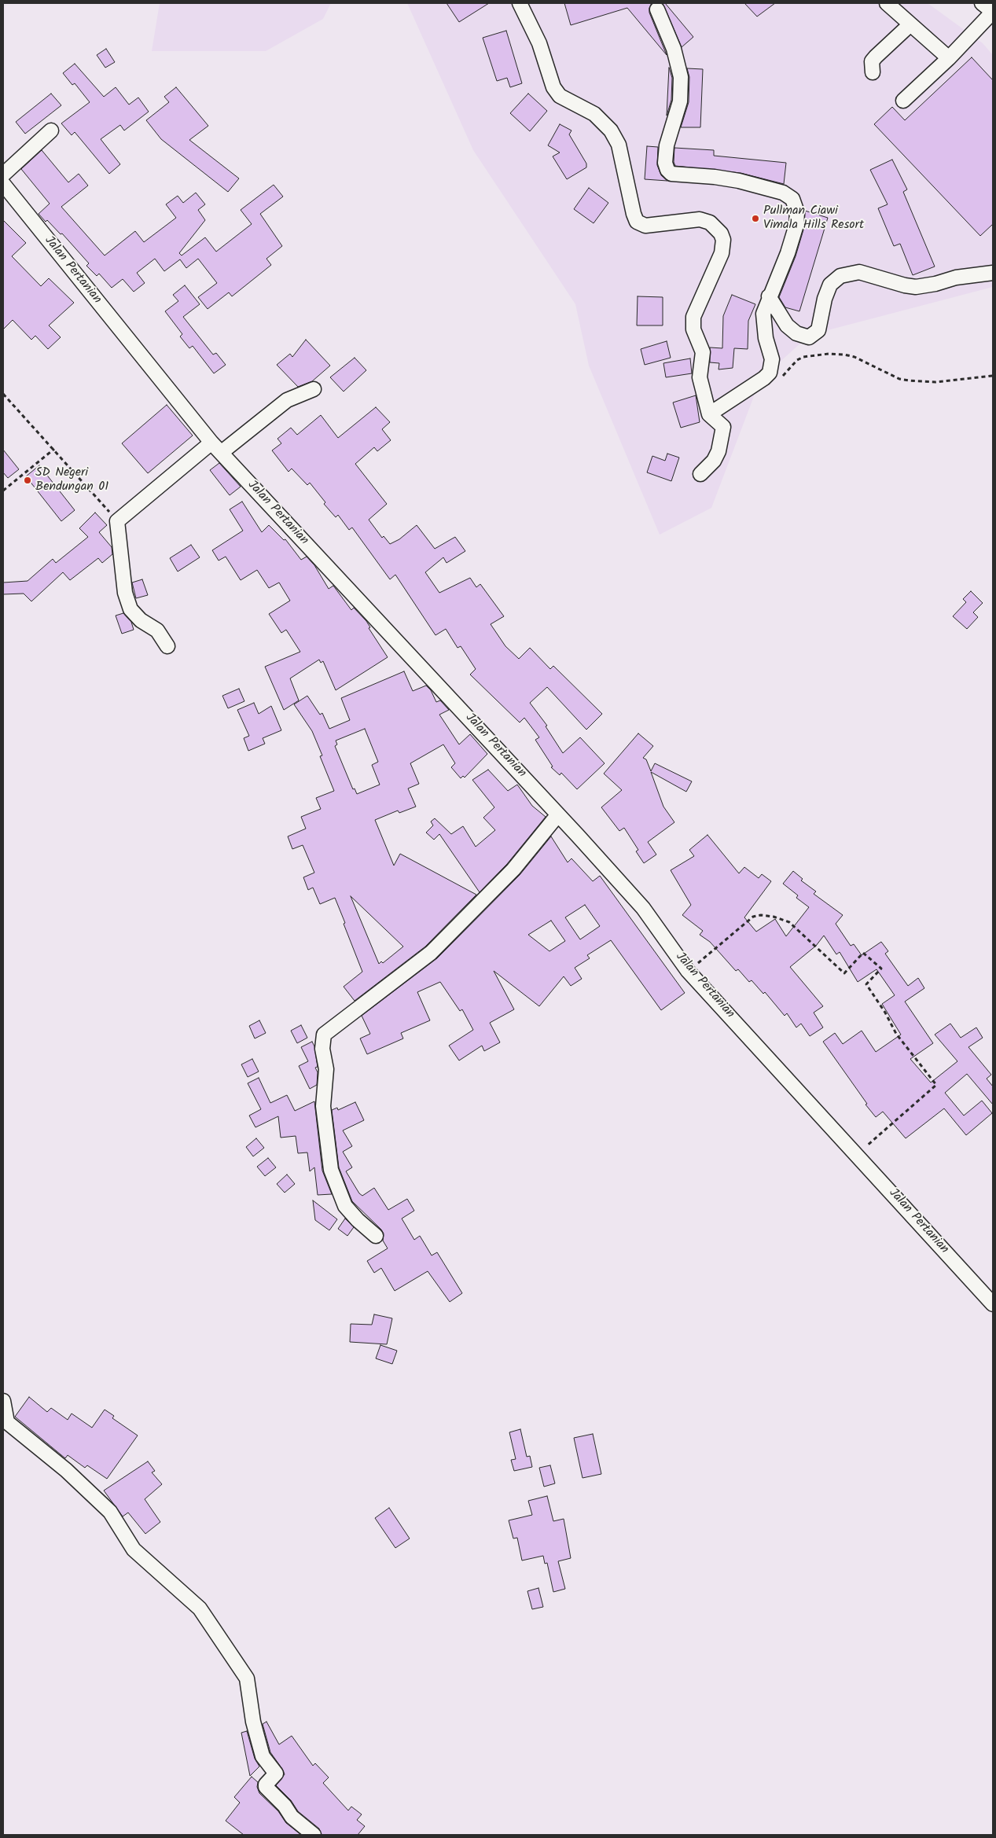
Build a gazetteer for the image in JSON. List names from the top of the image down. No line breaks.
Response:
{"streets":{"street":["Jalan Pertanian"]},"places":["Pullman Ciawi Vimala Hills Resort","SD Negeri Bendungan 01"]}
